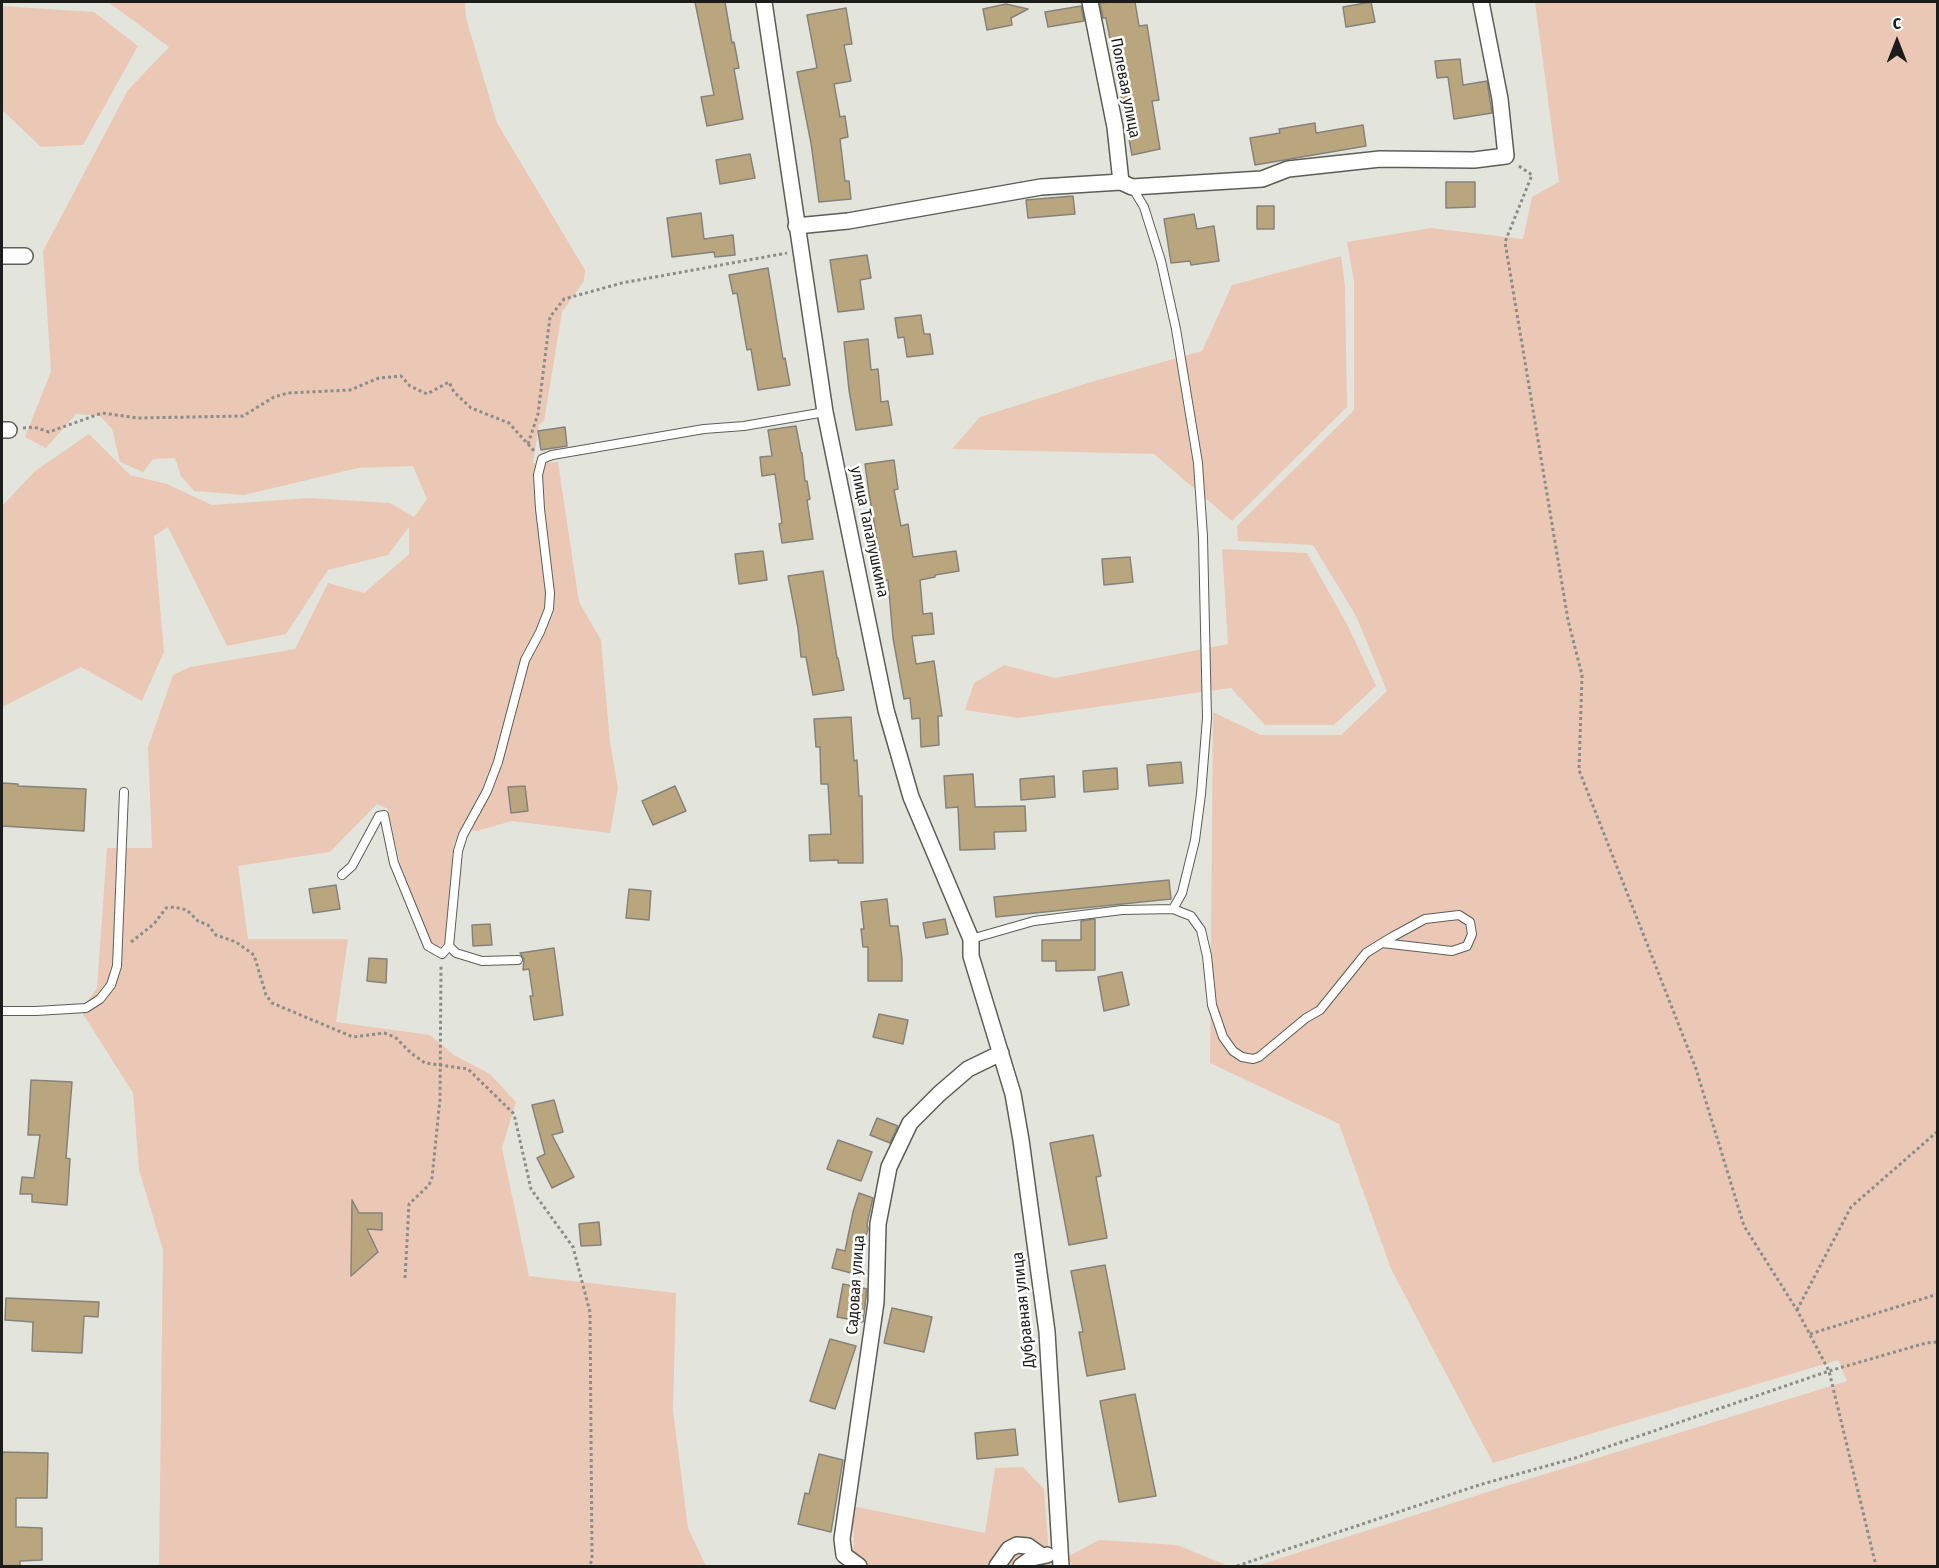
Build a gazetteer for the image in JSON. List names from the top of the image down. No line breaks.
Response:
{"streets":{"street":["Полевая улица","улица Талалушкина","Садовая улица","Дубравная улица"]},"crossings":[["улица Талалушкина","Садовая улица"],["улица Талалушкина","Дубравная улица"],["Садовая улица","Дубравная улица"]],"north":"top"}
